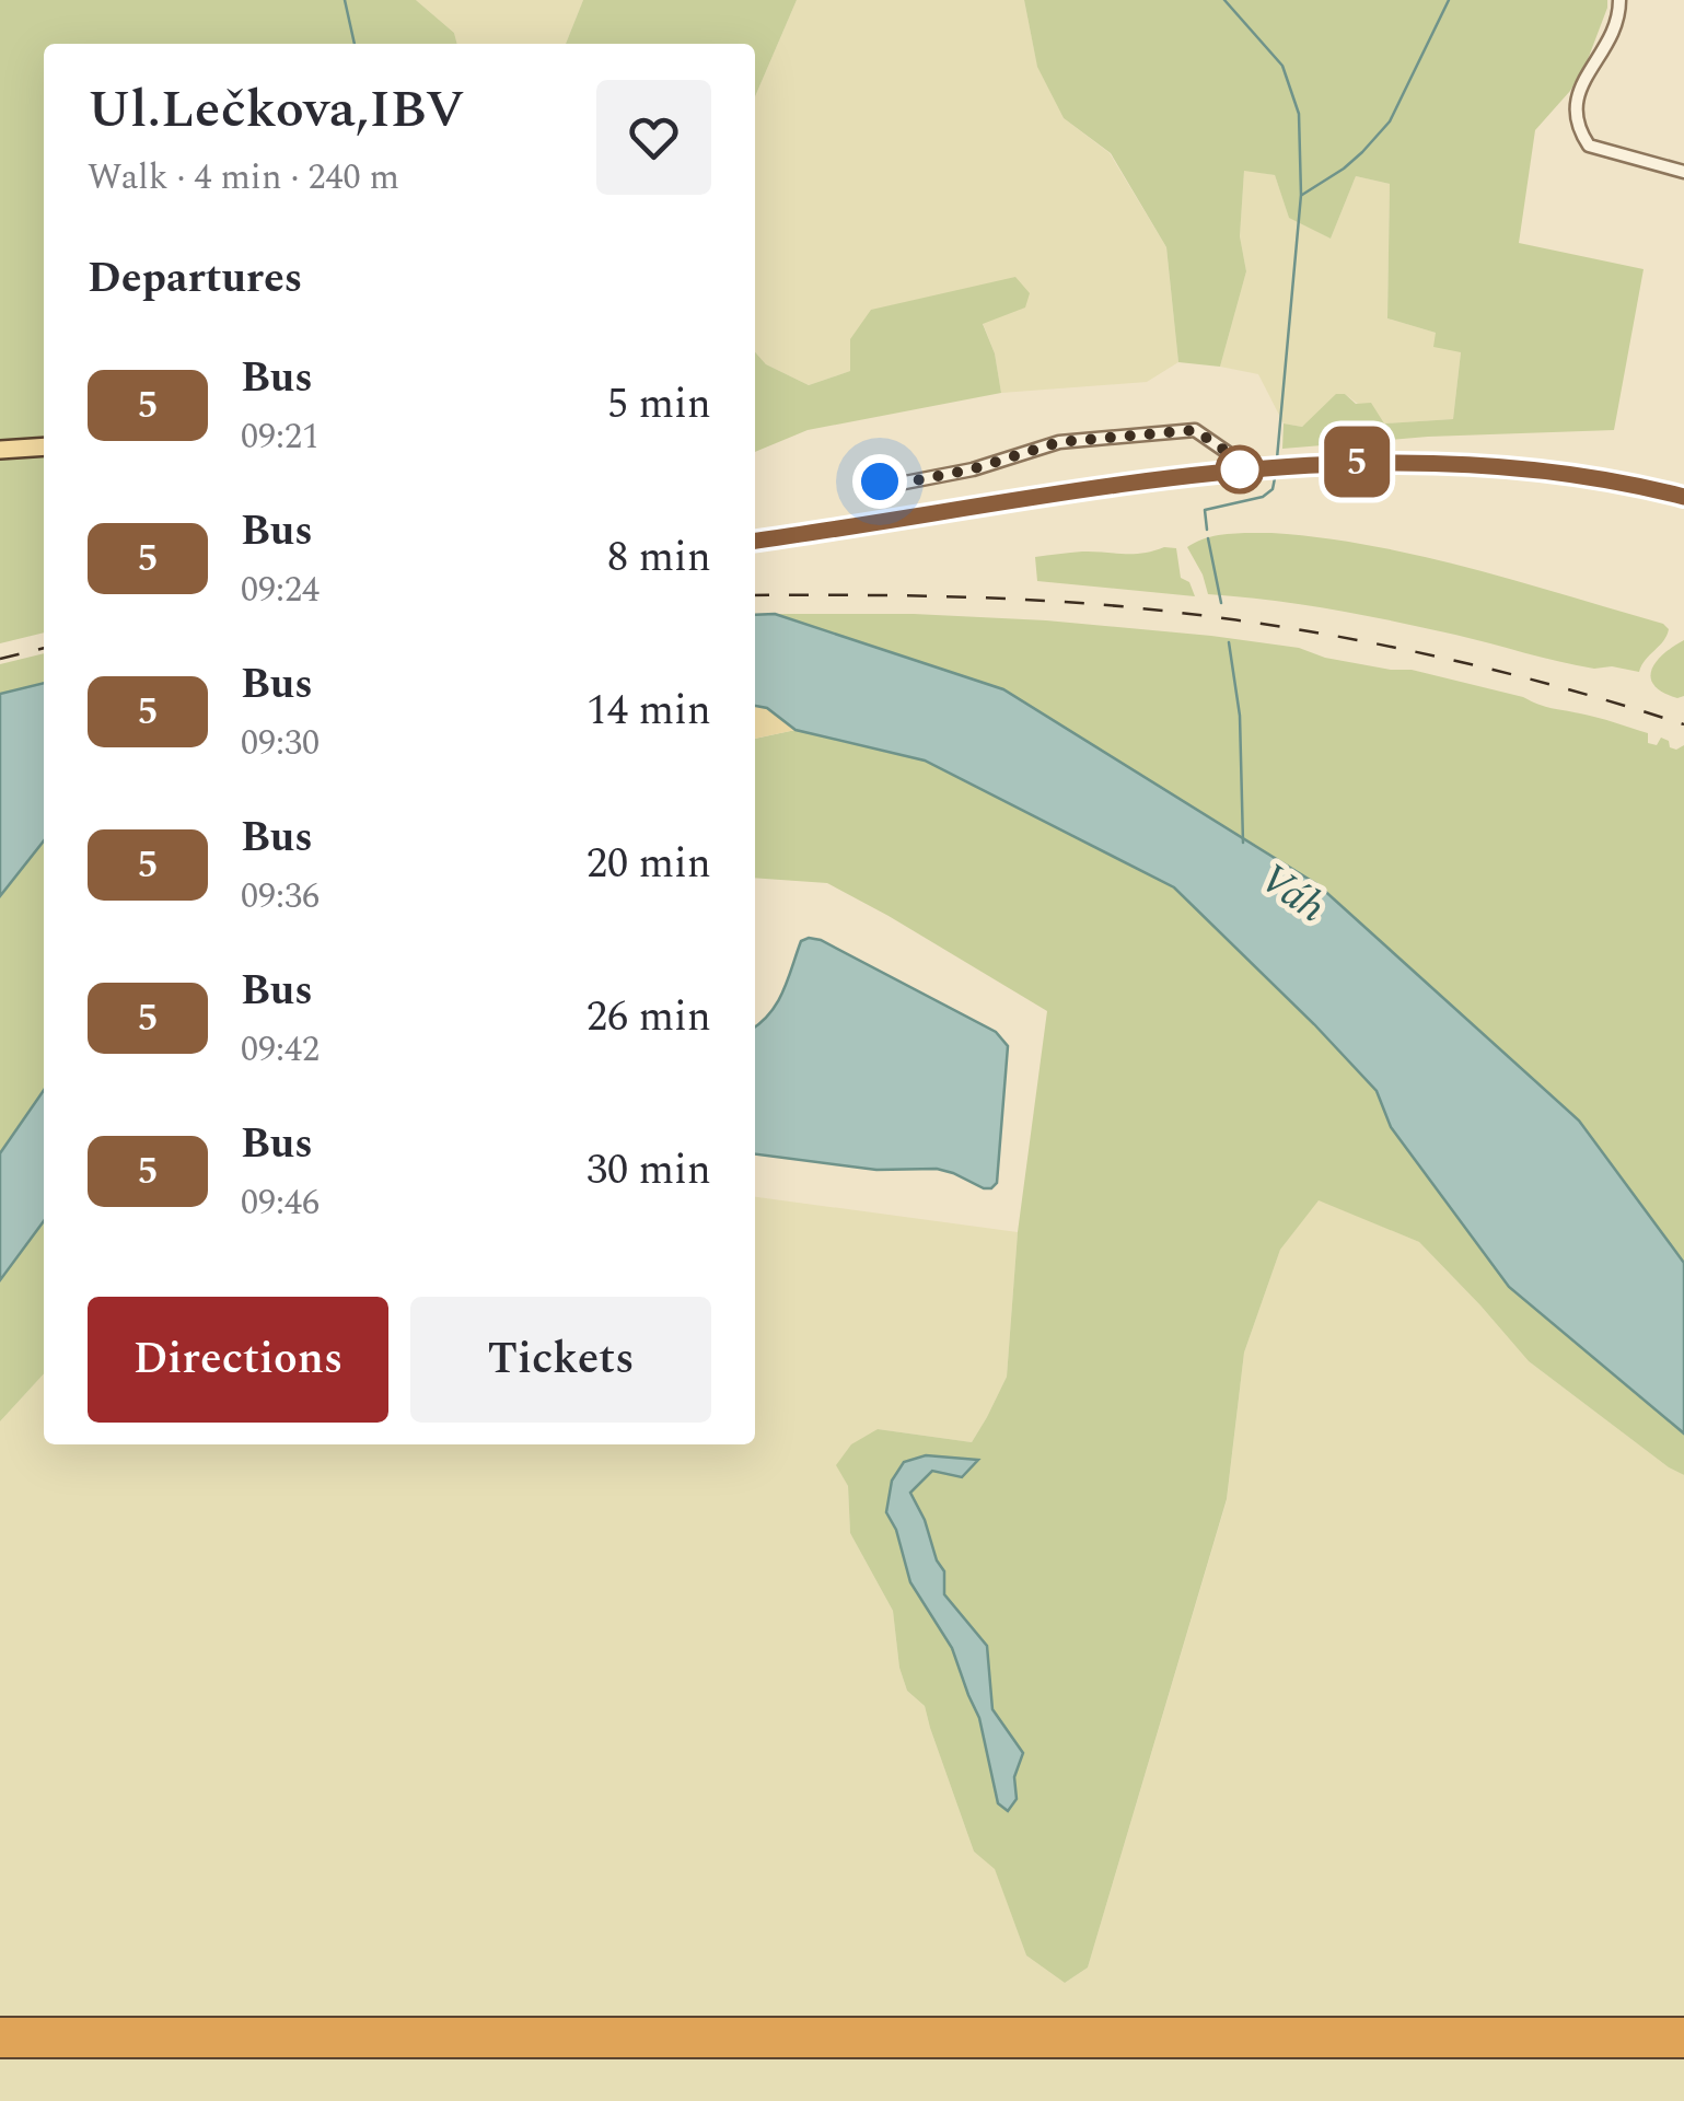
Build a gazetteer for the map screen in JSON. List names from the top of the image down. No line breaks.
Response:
{"water":["Váh"],"lines":["bus line 5"],"page":{"on_map":"5","heading":[["Ul.Lečkova,IBV","Walk · 4 min · 240 m"],"Departures"],"list":[{"mark":"5","name":"Bus","note":"09:21","value":"5 min"},{"mark":"5","name":"Bus","note":"09:24","value":"8 min"},{"mark":"5","name":"Bus","note":"09:30","value":"14 min"},{"mark":"5","name":"Bus","note":"09:36","value":"20 min"},{"mark":"5","name":"Bus","note":"09:42","value":"26 min"},{"mark":"5","name":"Bus","note":"09:46","value":"30 min"}],"buttons":["Directions","Tickets"]}}
